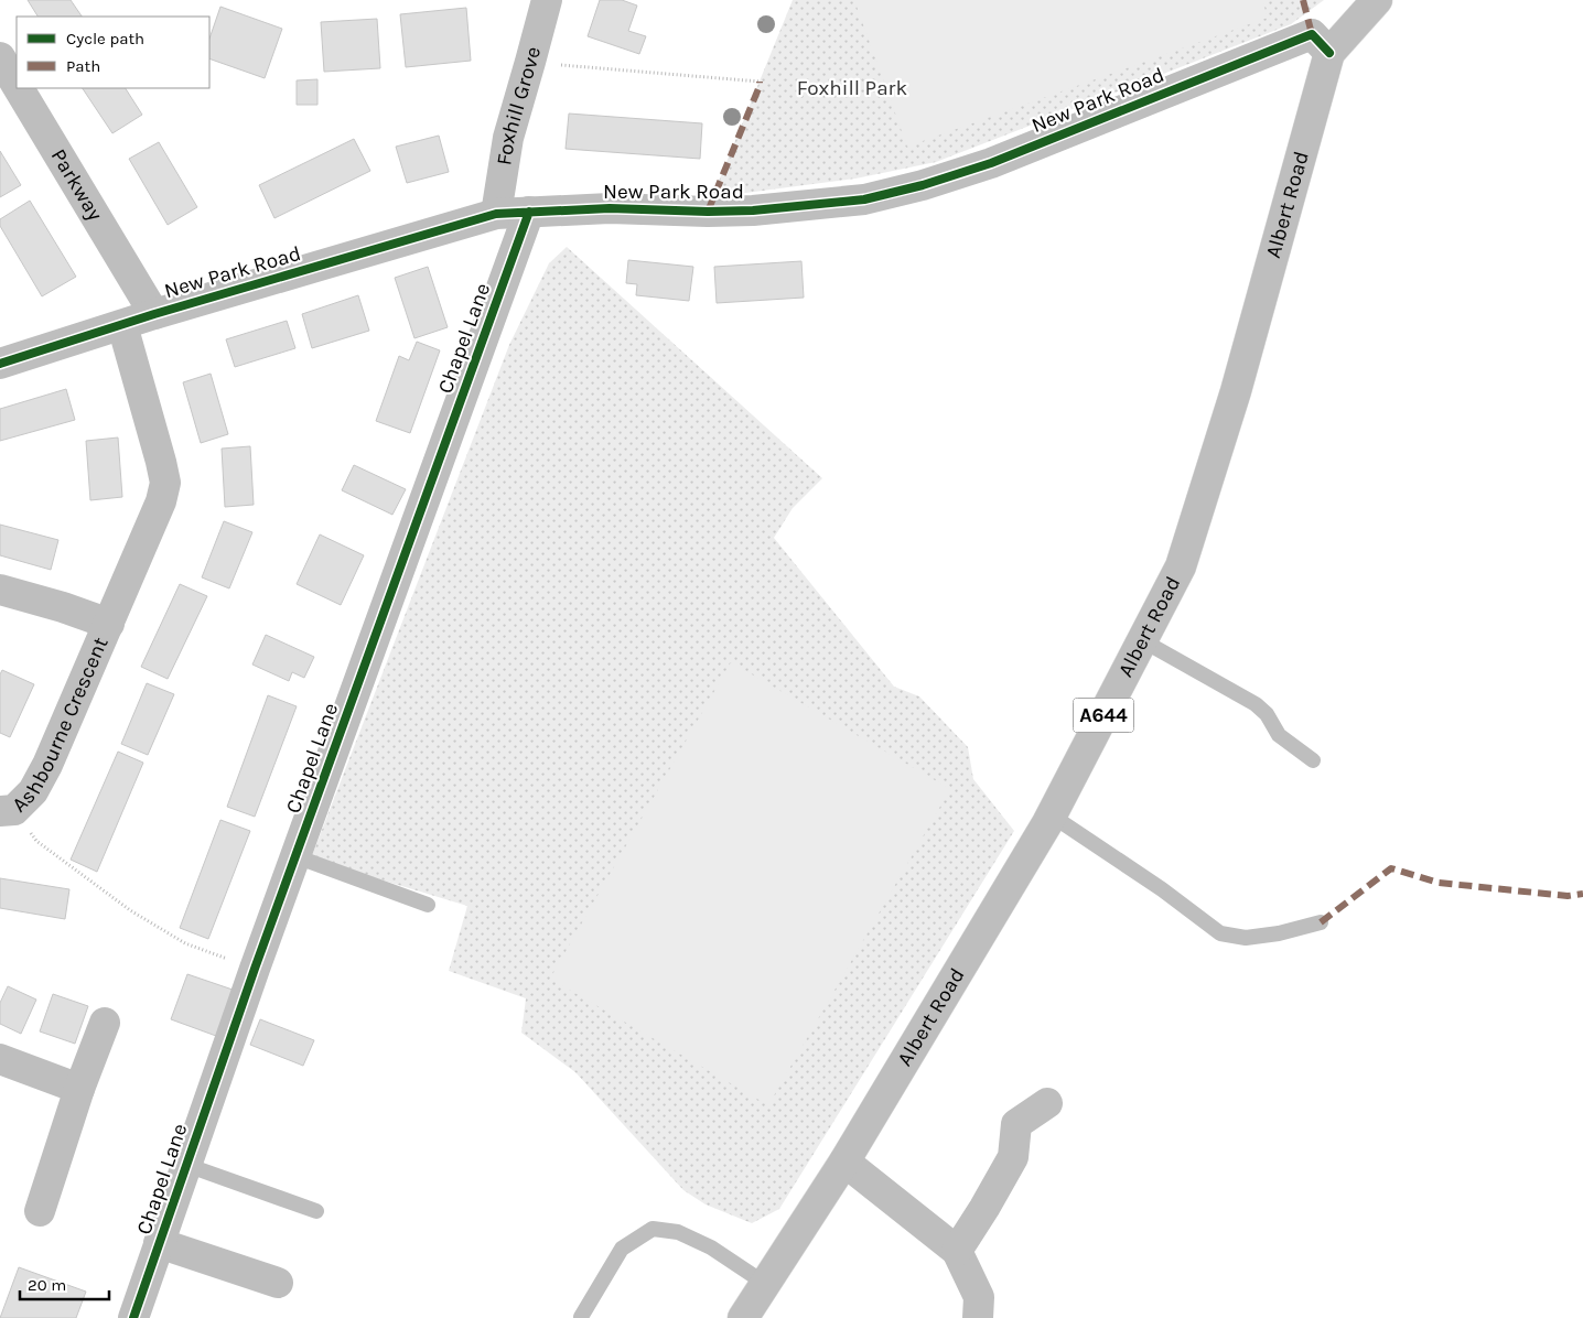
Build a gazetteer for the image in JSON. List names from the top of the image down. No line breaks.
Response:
{"streets":{"street":["New Park Road","Foxhill Grove","Parkway","Albert Road","Chapel Lane","A644","Ashbourne Crescent"]},"crossings":[["New Park Road","Foxhill Grove"],["New Park Road","Parkway"],["New Park Road","Albert Road"],["New Park Road","Chapel Lane"],["New Park Road","A644"],["New Park Road","Ashbourne Crescent"],["Albert Road","A644"]],"parks":["Foxhill Park"],"legend":["Cycle path","Path"],"scale_bar":"20 m"}
